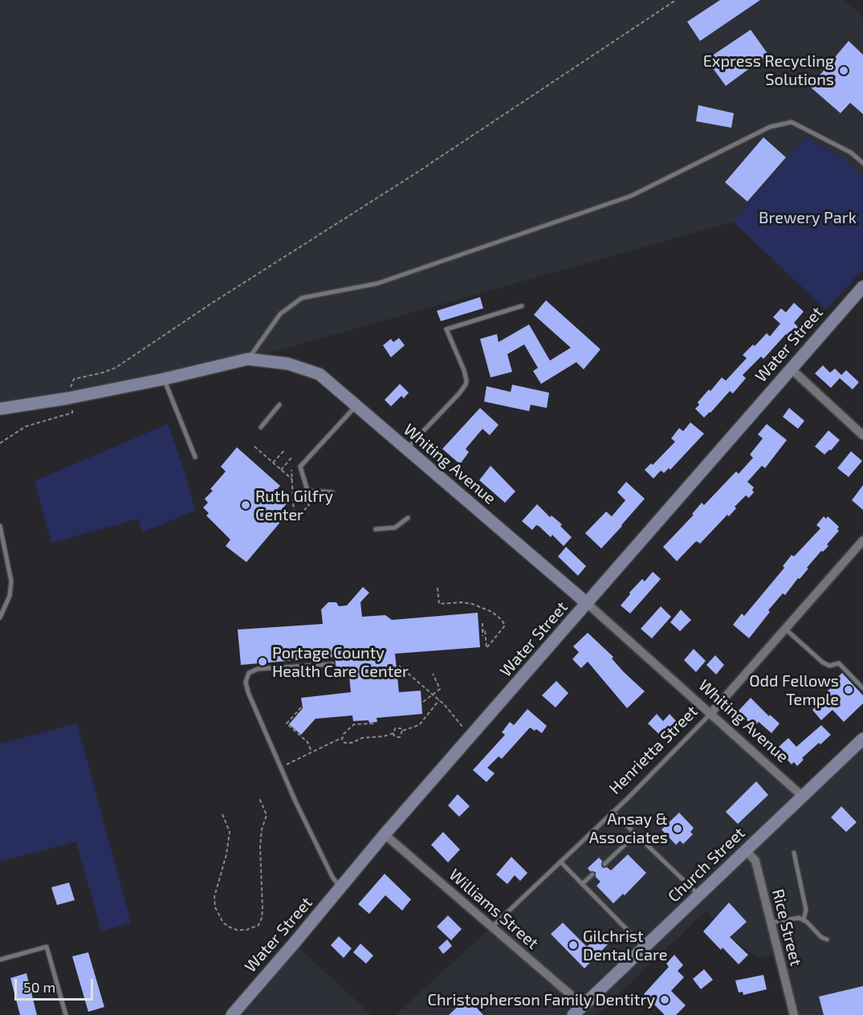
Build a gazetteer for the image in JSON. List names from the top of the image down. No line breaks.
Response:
{"streets":{"street":["Water Street","Whiting Avenue","Henrietta Street","Church Street","Williams Street","Rice Street"]},"crossings":[["Water Street","Whiting Avenue"],["Water Street","Williams Street"],["Whiting Avenue","Henrietta Street"],["Whiting Avenue","Church Street"],["Henrietta Street","Williams Street"],["Church Street","Williams Street"],["Church Street","Rice Street"]],"parks":["Brewery Park"],"places":["Express Recycling Solutions","Ruth Gilfry Center","Portage County Health Care Center","Odd Fellows Temple","Ansay & Associates","Gilchrist Dental Care","Christopherson Family Dentitry"],"scale_bar":"50 m"}
